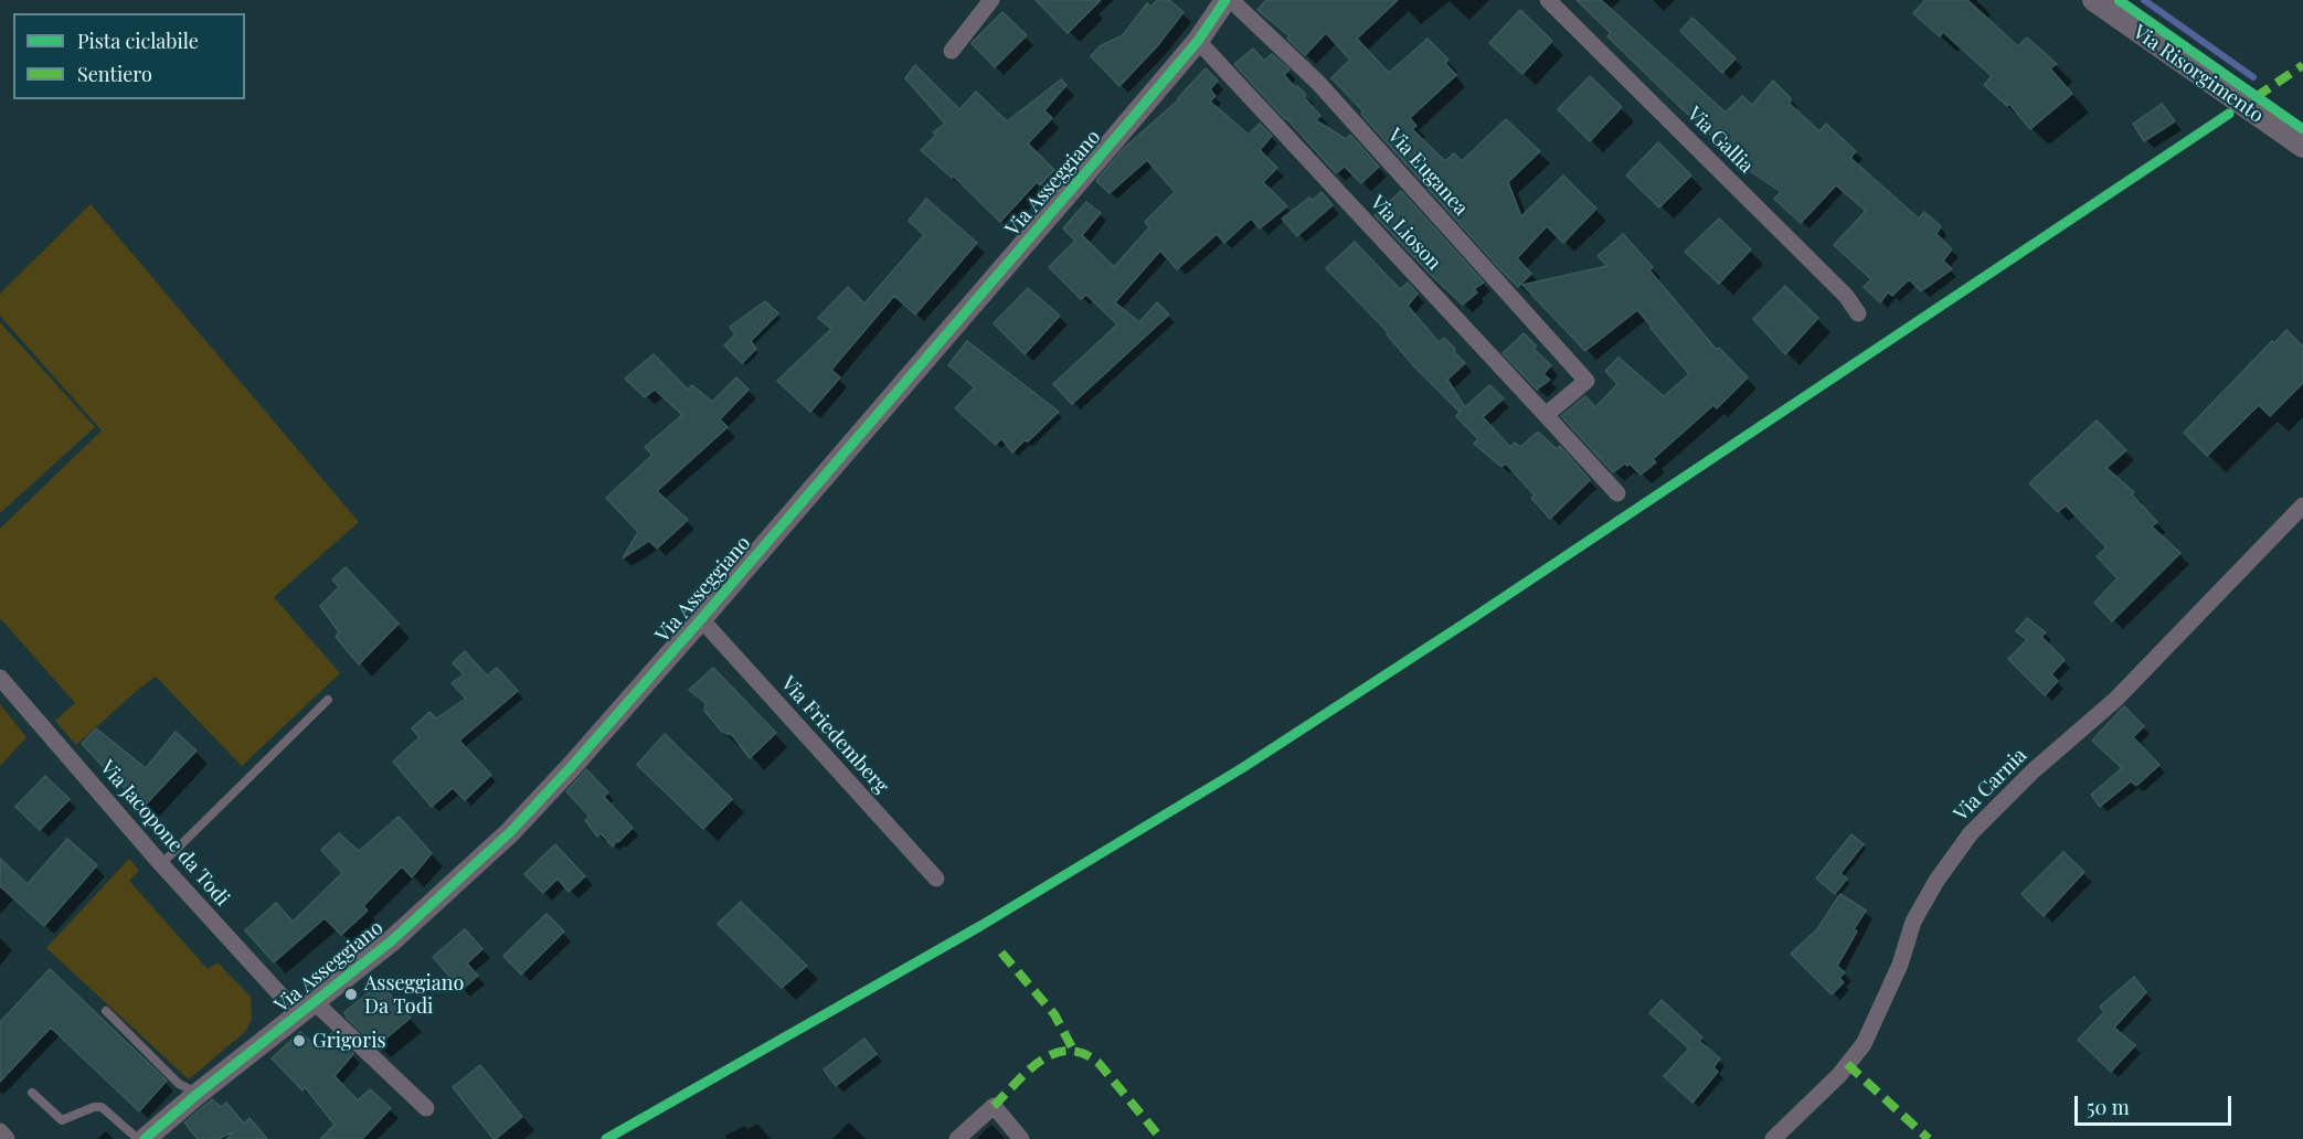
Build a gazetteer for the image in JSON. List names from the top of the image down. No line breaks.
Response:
{"streets":{"street":["Via Risorgimento","Via Gallia","Via Euganea","Via Asseggiano","Via Lioson","Via Friedemberg","Via Carnia","Via Jacopone da Todi"]},"crossings":[["Via Euganea","Via Lioson"],["Via Asseggiano","Via Lioson"],["Via Asseggiano","Via Friedemberg"],["Via Asseggiano","Via Jacopone da Todi"]],"places":["Asseggiano Da Todi","Grigoris"],"legend":["Pista ciclabile","Sentiero"],"scale_bar":"50 m"}
